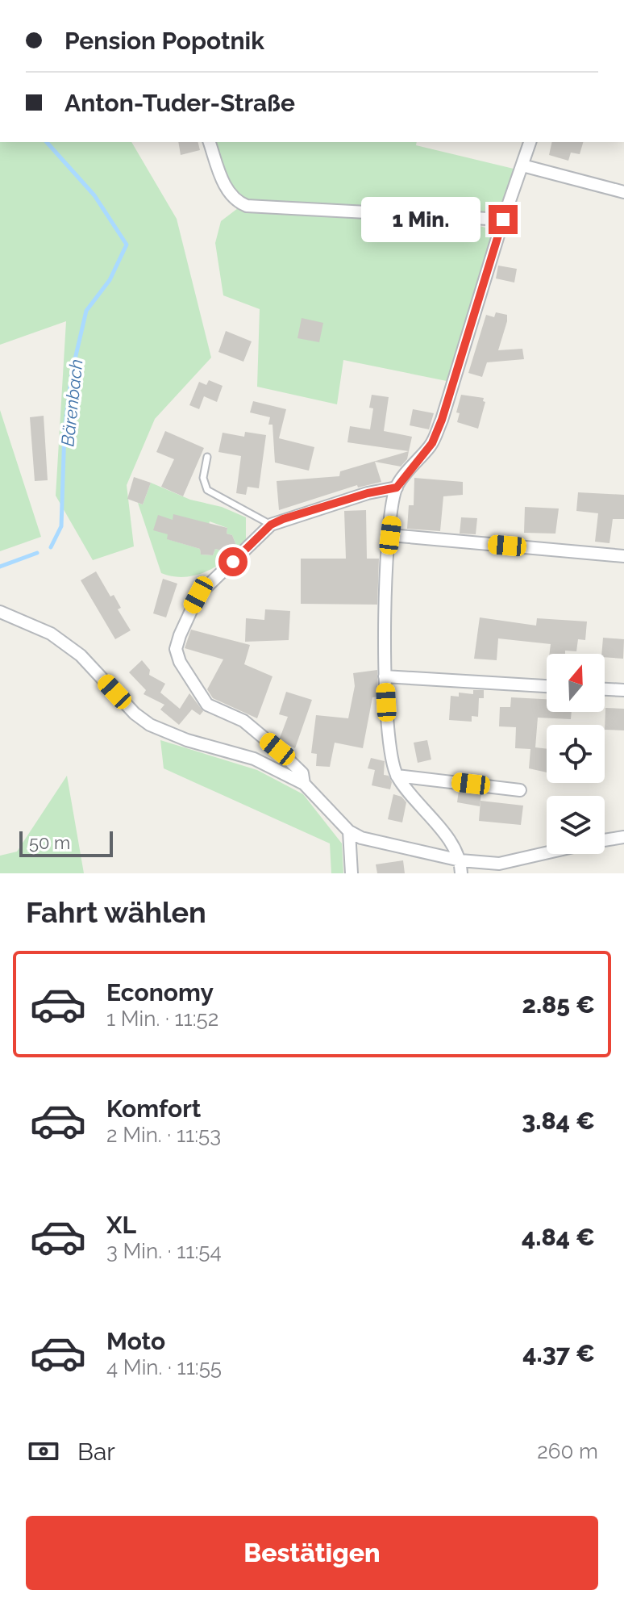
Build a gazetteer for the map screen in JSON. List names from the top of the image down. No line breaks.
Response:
{"water":["Bärenbach"],"scale_bar":"50 m","north":"top","page":{"banner":["Pension Popotnik","Anton-Tuder-Straße"],"bubble":"1 Min.","scale":"50 m","heading":"Fahrt wählen","list":[{"name":"Economy","note":"1 Min. · 11:52","value":"2.85 €"},{"name":"Komfort","note":"2 Min. · 11:53","value":"3.84 €"},{"name":"XL","note":"3 Min. · 11:54","value":"4.84 €"},{"name":"Moto","note":"4 Min. · 11:55","value":"4.37 €"}],"pay":["Bar","260 m"],"buttons":"Bestätigen"}}
